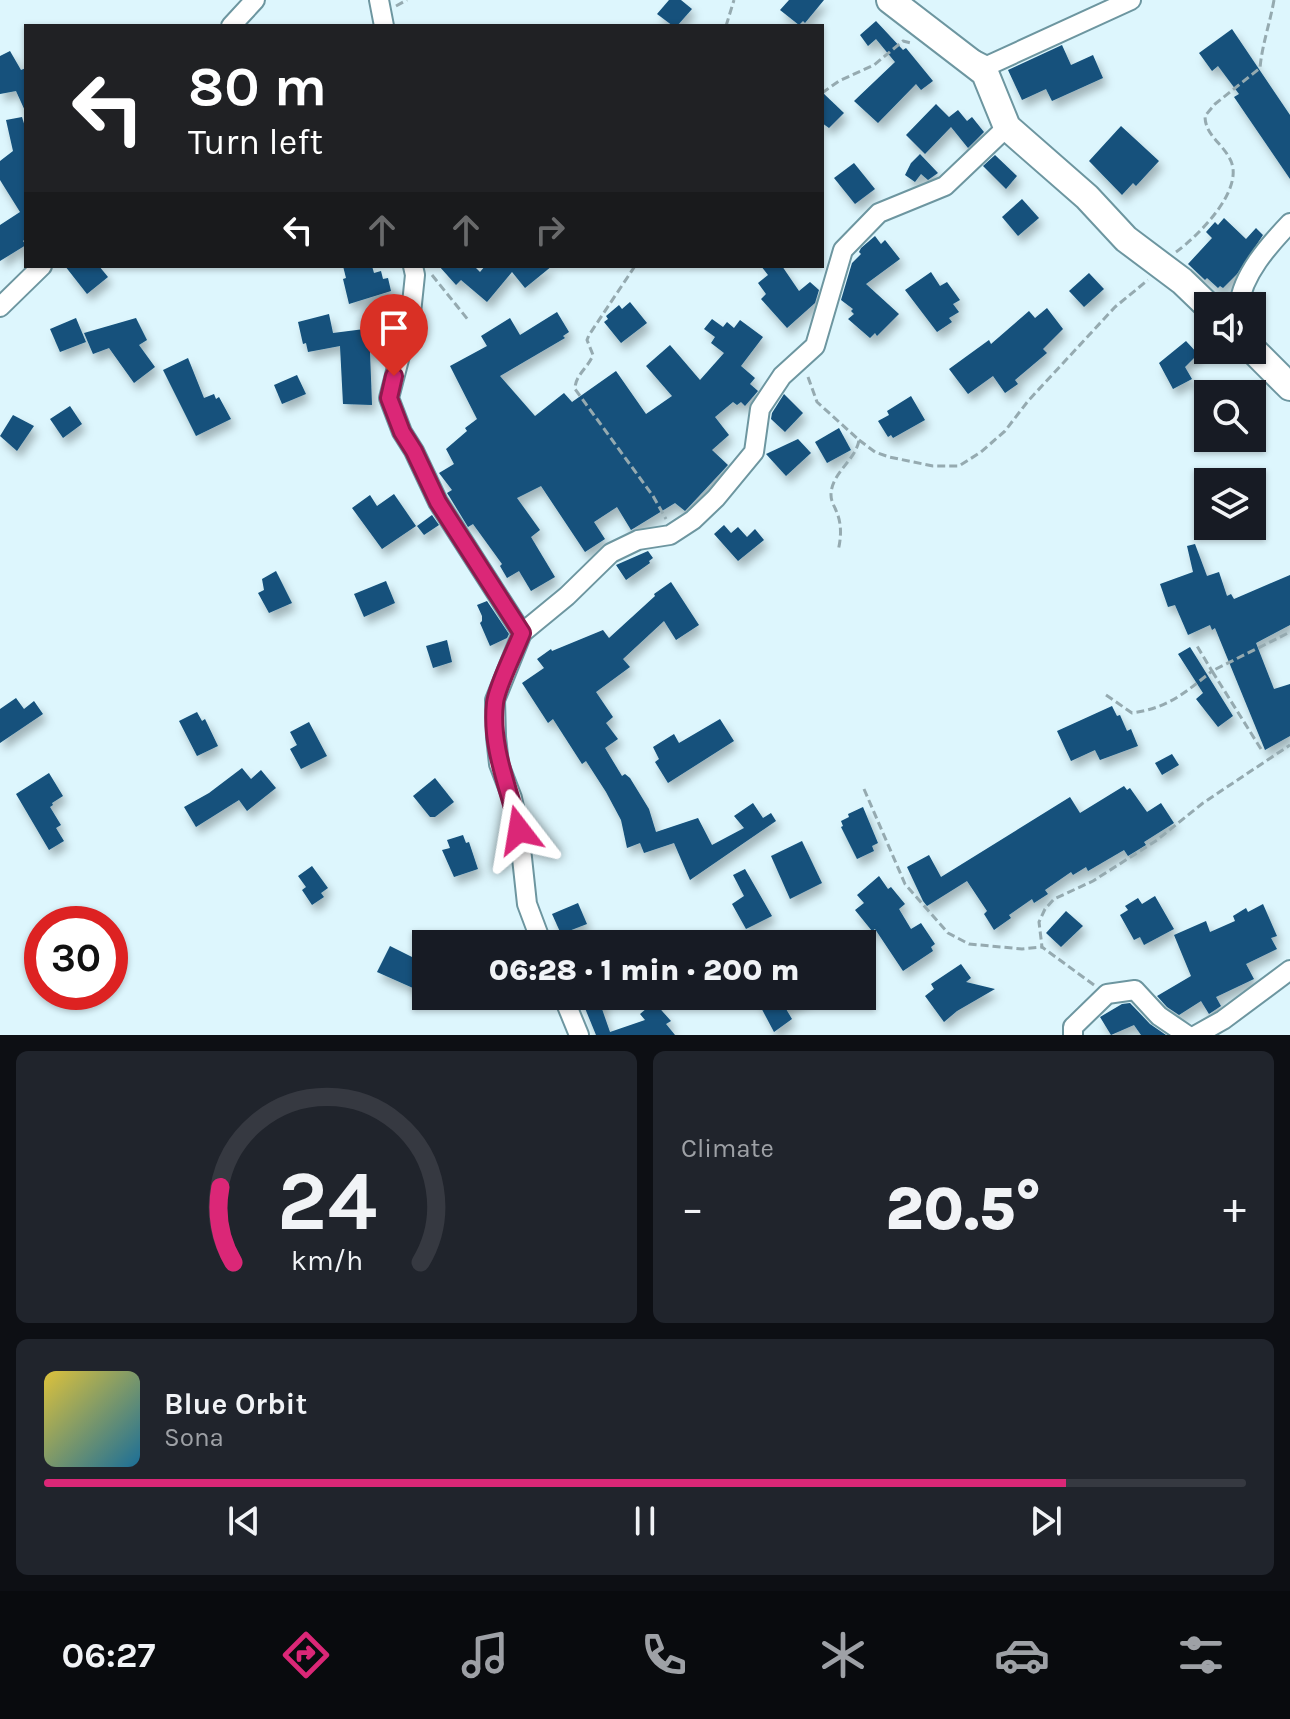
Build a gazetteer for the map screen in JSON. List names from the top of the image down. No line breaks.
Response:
{"page":{"turn":["80 m","Turn left"],"limit":"30","trip":"06:28 · 1 min · 200 m","tile":"Climate","heat":["−","20.5°","+"],"song":["Blue Orbit","Sona"],"tabs":"06:27","gauge":["24","km/h"]}}
